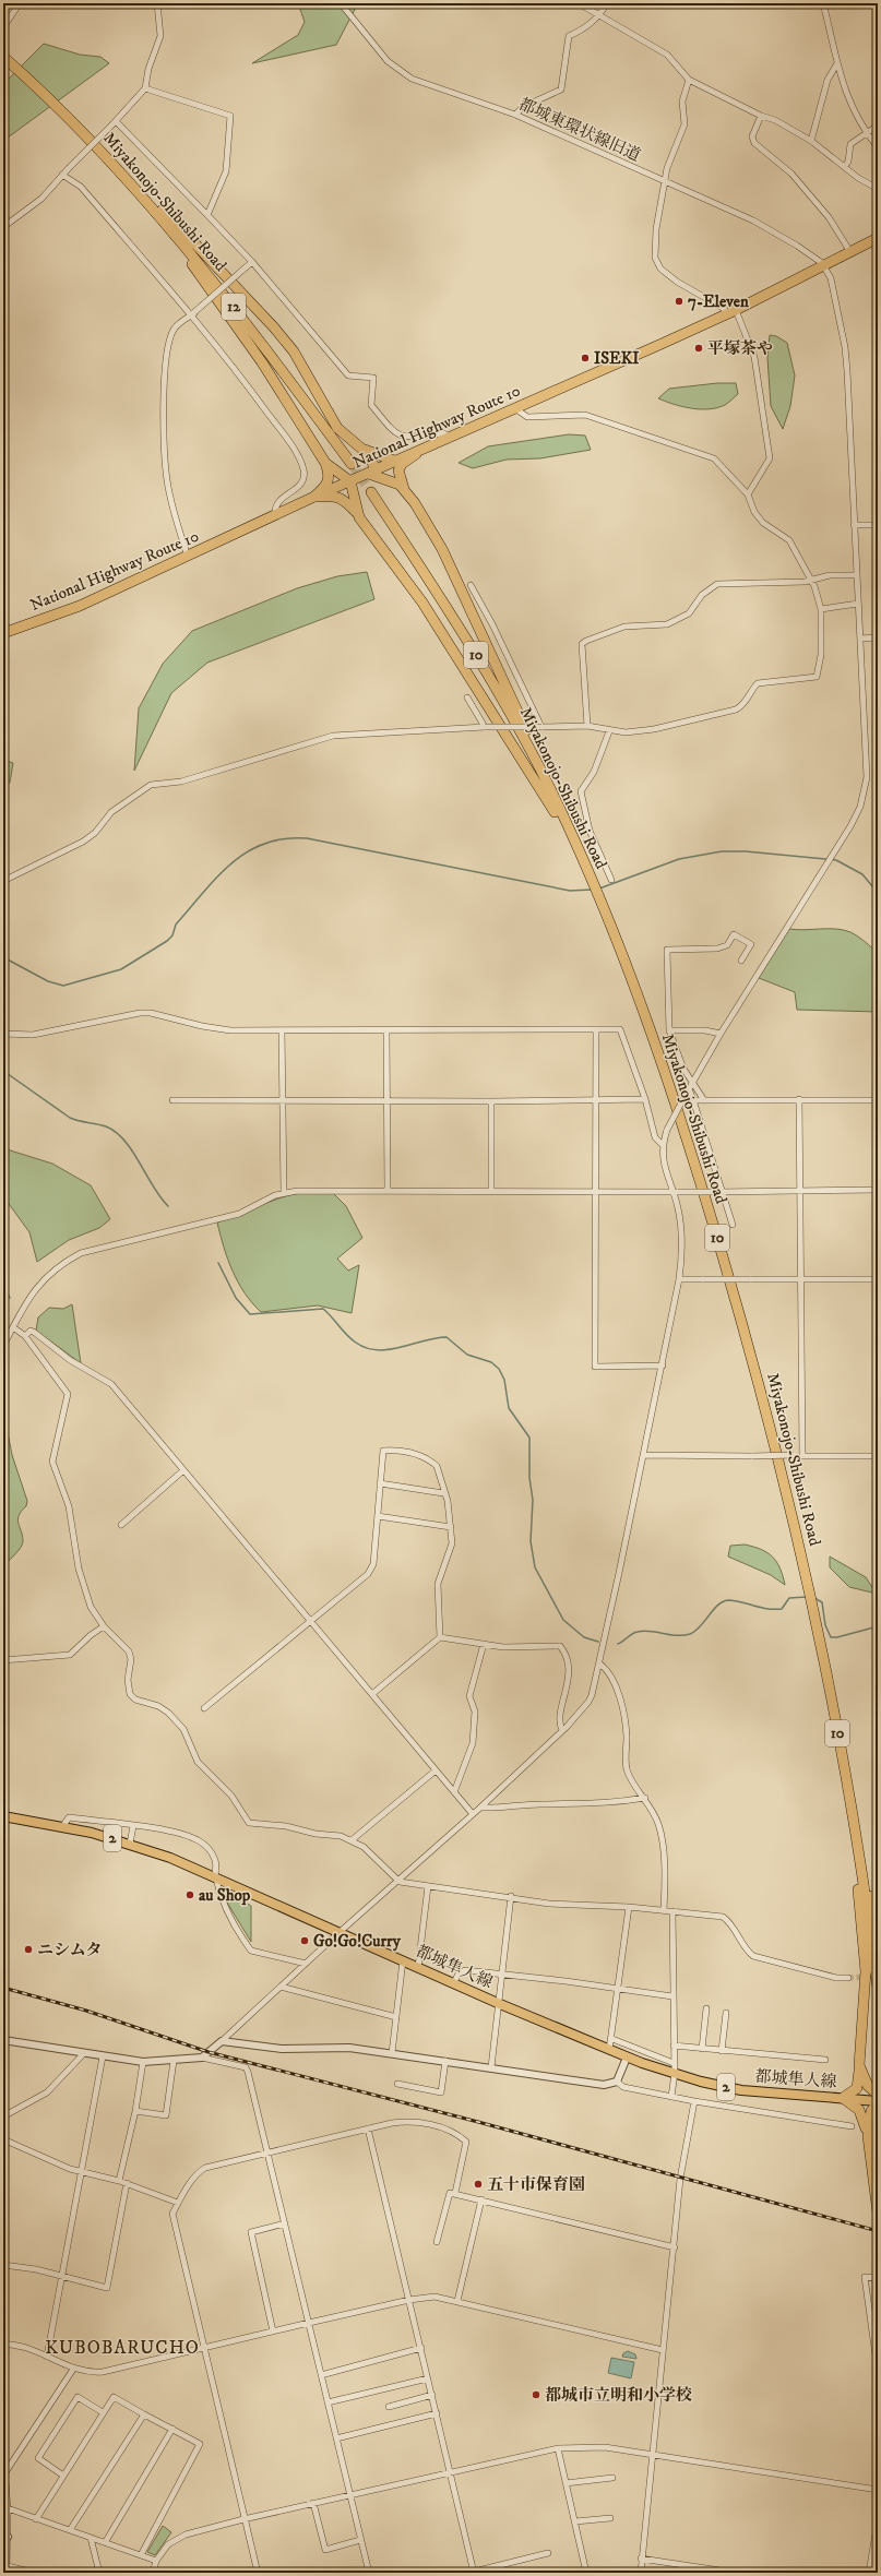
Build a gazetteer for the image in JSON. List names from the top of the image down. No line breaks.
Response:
{"streets":{"highway":["Miyakonojo-Shibushi Road","12","National Highway Route 10","10"],"main road":["2","都城隼人線"],"street":["都城東環状線旧道"]},"crossings":[["都城東環状線旧道","National Highway Route 10"],["Miyakonojo-Shibushi Road","10"]],"districts":["KUBOBARUCHO"],"places":["7-Eleven","平塚茶や","ISEKI","au Shop","Go!Go!Curry","ニシムタ","五十市保育園","都城市立明和小学校"]}
